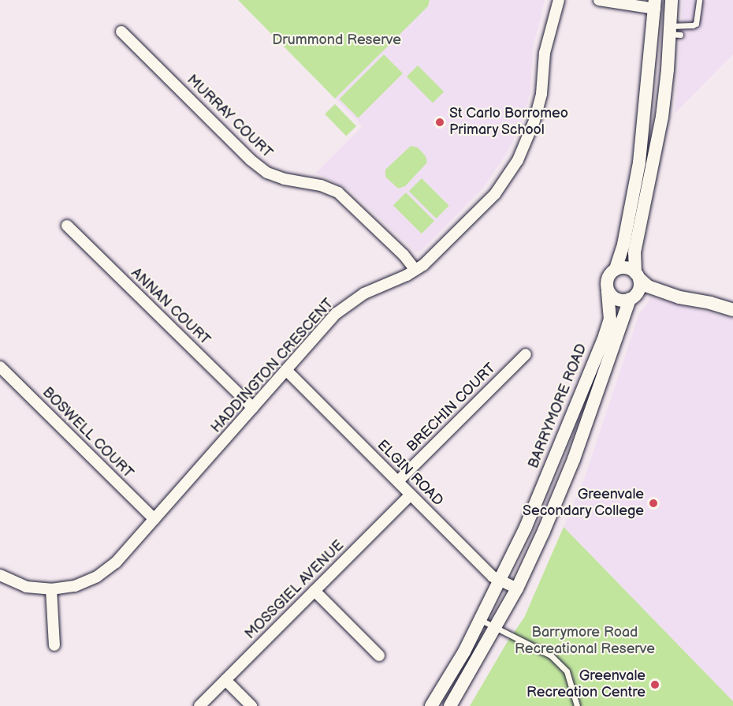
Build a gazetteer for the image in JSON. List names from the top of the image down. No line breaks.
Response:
{"streets":{"street":["MURRAY COURT","ANNAN COURT","HADDINGTON CRESCENT","BARRYMORE ROAD","BRECHIN COURT","BOSWELL COURT","ELGIN ROAD","MOSSGIEL AVENUE"]},"crossings":[["MURRAY COURT","HADDINGTON CRESCENT"],["ANNAN COURT","HADDINGTON CRESCENT"],["HADDINGTON CRESCENT","BOSWELL COURT"],["HADDINGTON CRESCENT","ELGIN ROAD"],["BARRYMORE ROAD","ELGIN ROAD"],["BRECHIN COURT","ELGIN ROAD"],["ELGIN ROAD","MOSSGIEL AVENUE"]],"parks":["Drummond Reserve","Barrymore Road Recreational Reserve"],"places":["St Carlo Borromeo Primary School","Greenvale Secondary College","Greenvale Recreation Centre"]}
